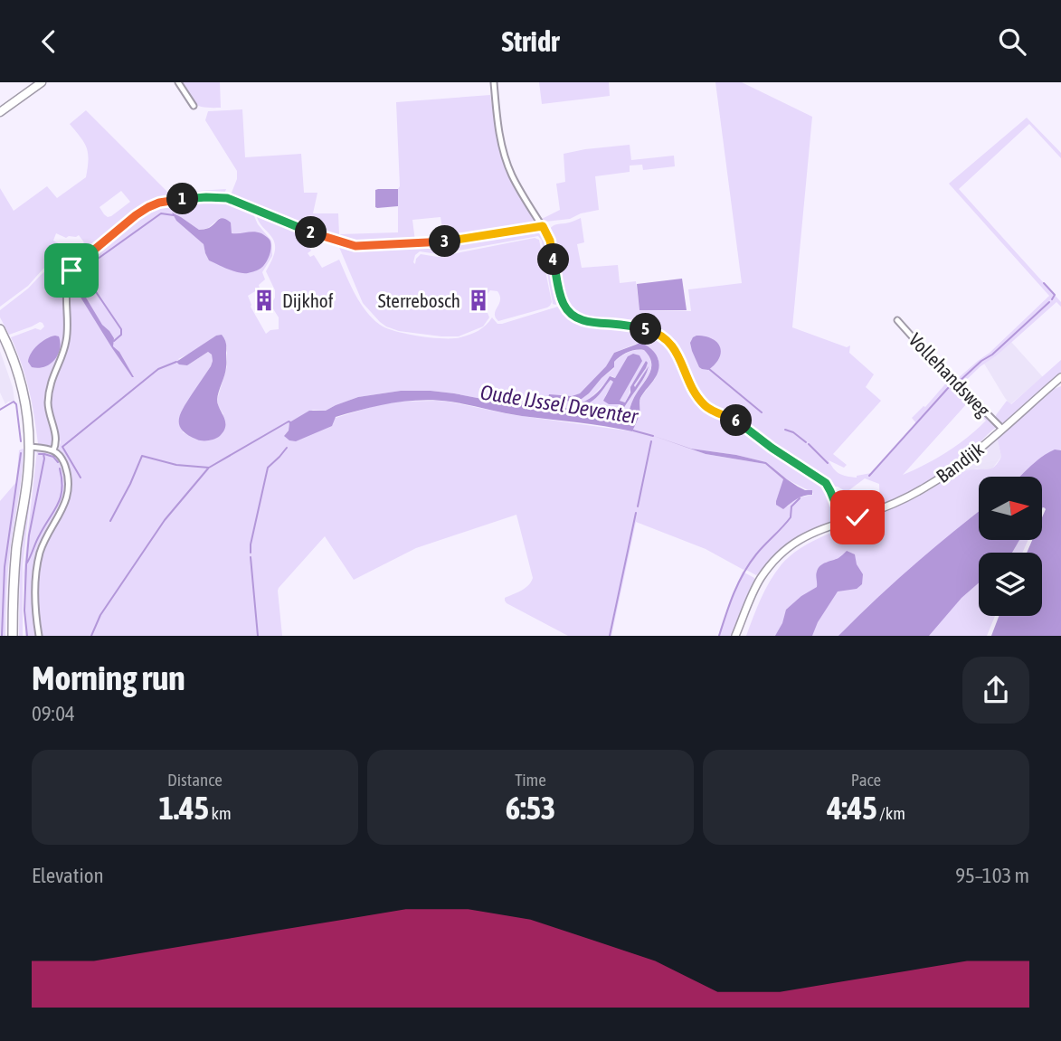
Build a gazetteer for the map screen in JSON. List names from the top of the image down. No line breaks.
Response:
{"streets":{"street":["Vollehandsweg","Bandijk"]},"crossings":[["Vollehandsweg","Bandijk"]],"water":["Oude IJssel Deventer"],"places":{"building":["Dijkhof","Sterrebosch"]},"north":"right","page":{"header":"Stridr","pins":["1","2","3","4","5","6"],"heading":["Morning run","09:04"],"stats":[["Distance","1.45 km"],["Time","6:53"],["Pace","4:45 /km"]],"chart":["Elevation","95–103 m"]}}
